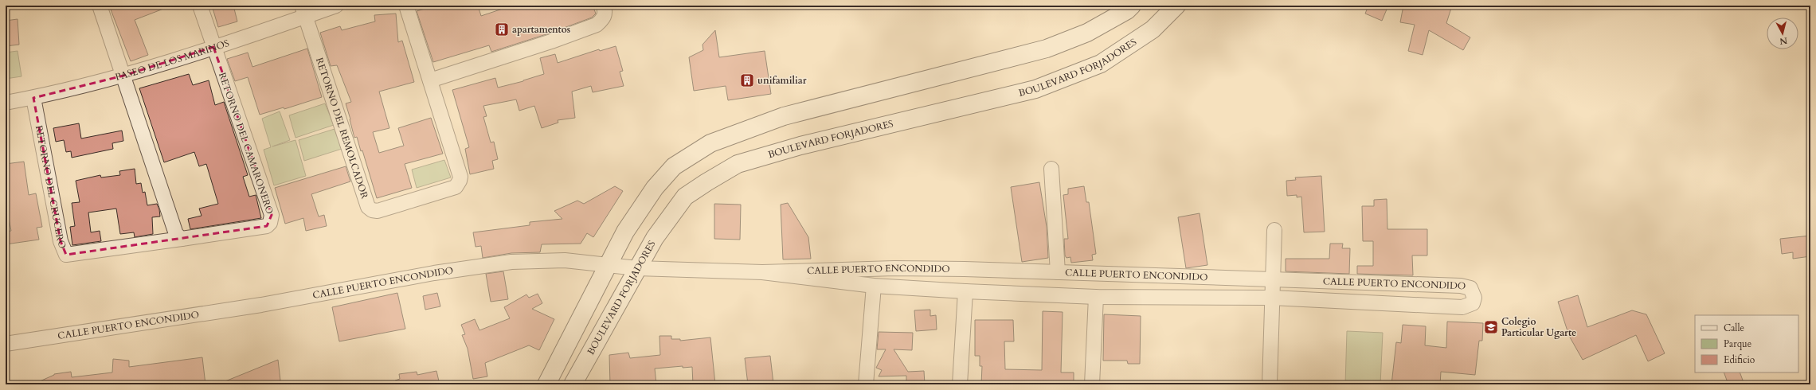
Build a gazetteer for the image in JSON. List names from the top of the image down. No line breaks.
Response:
{"streets":{"main road":["BOULEVARD FORJADORES"],"street":["PASEO DE LOS MARINOS","RETORNO DEL REMOLCADOR","RETORNO DEL CAMARONERO","RETORNO DEL CRUCERO","CALLE PUERTO ENCONDIDO"]},"crossings":[["PASEO DE LOS MARINOS","RETORNO DEL REMOLCADOR"],["PASEO DE LOS MARINOS","RETORNO DEL CAMARONERO"],["PASEO DE LOS MARINOS","RETORNO DEL CRUCERO"],["BOULEVARD FORJADORES","CALLE PUERTO ENCONDIDO"],["RETORNO DEL CAMARONERO","RETORNO DEL CRUCERO"]],"places":{"building":["apartamentos","unifamiliar"],"school or university":["Colegio Particular Ugarte"]},"legend":["Calle","Parque","Edificio"],"north":"bottom"}
